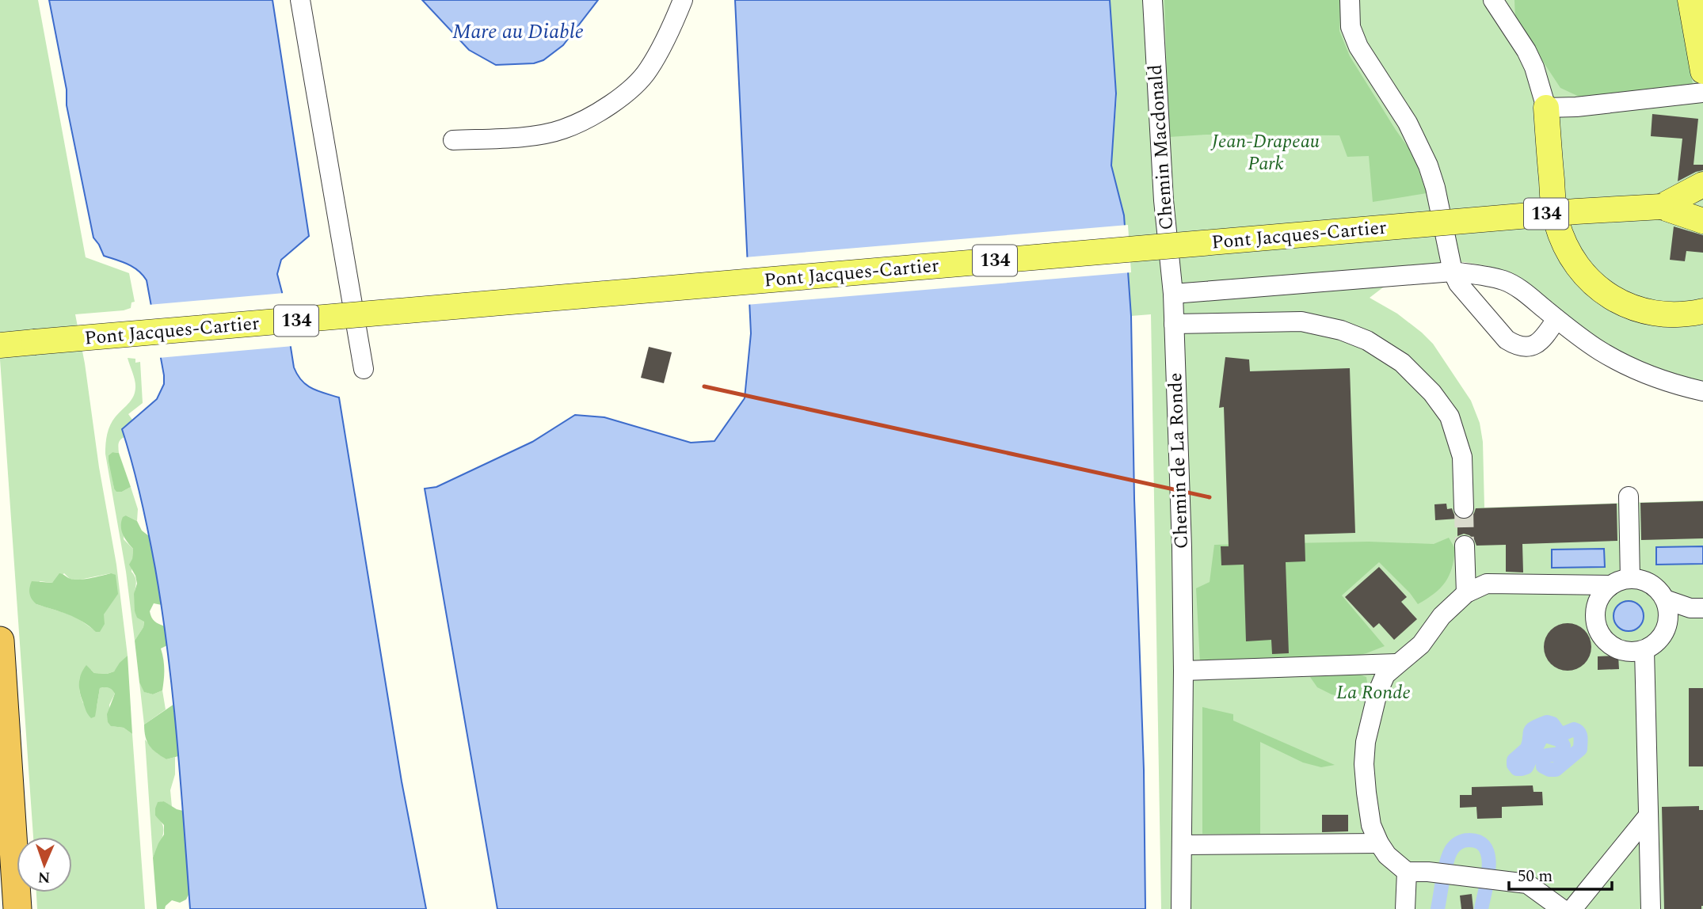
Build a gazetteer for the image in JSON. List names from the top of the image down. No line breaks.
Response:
{"streets":{"main road":["134","Pont Jacques-Cartier"],"street":["Chemin Macdonald","Chemin de La Ronde"]},"crossings":[["Chemin Macdonald","Chemin de La Ronde"]],"water":["Mare au Diable"],"parks":["Jean-Drapeau Park","La Ronde"],"scale_bar":"50 m","north":"bottom"}
